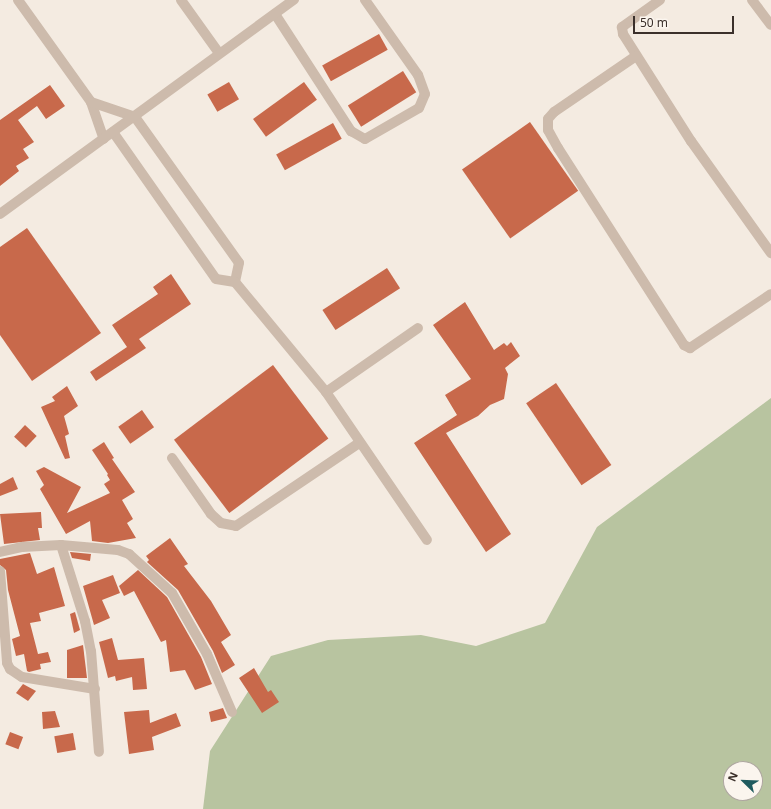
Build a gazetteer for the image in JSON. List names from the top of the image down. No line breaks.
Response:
{"scale_bar":"50 m","north":"top left"}
